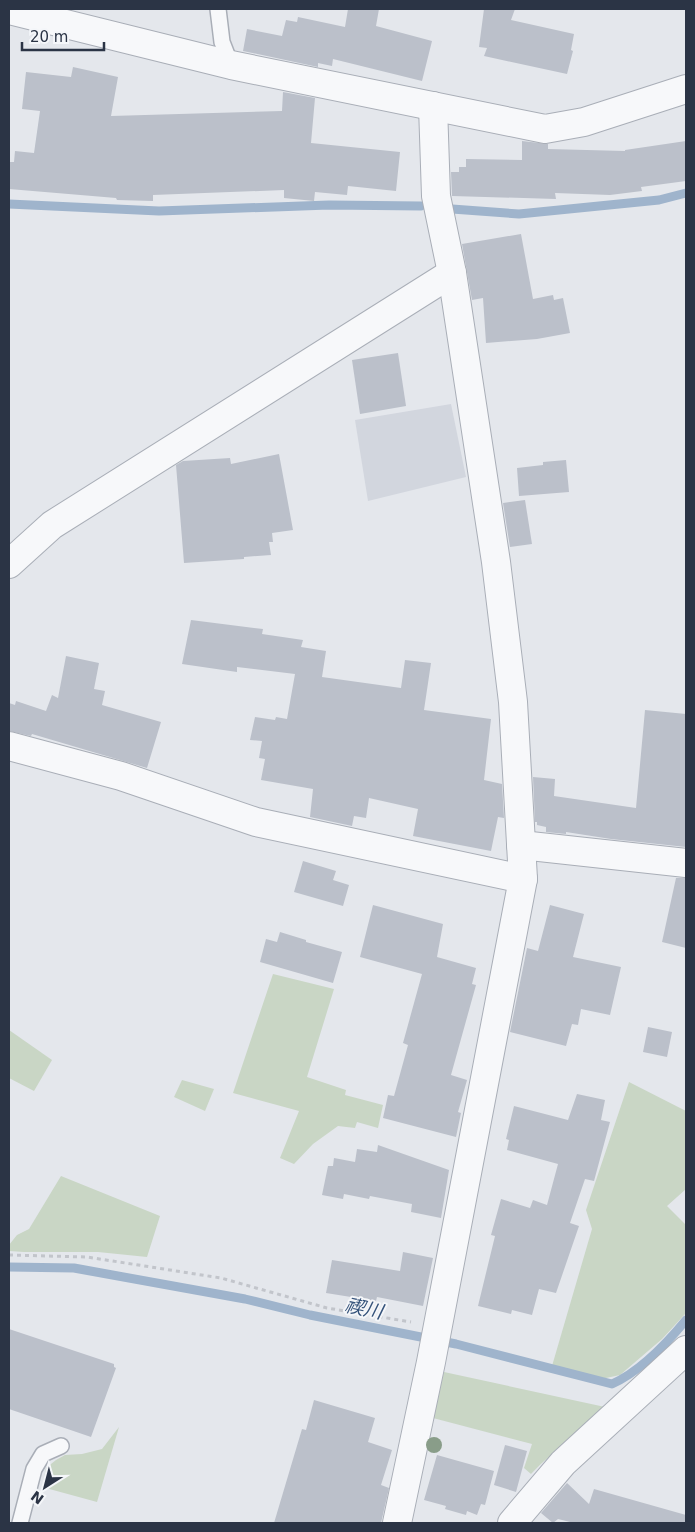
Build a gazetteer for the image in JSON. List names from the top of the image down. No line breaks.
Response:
{"water":["禊川"],"scale_bar":"20 m","north":"bottom left"}
